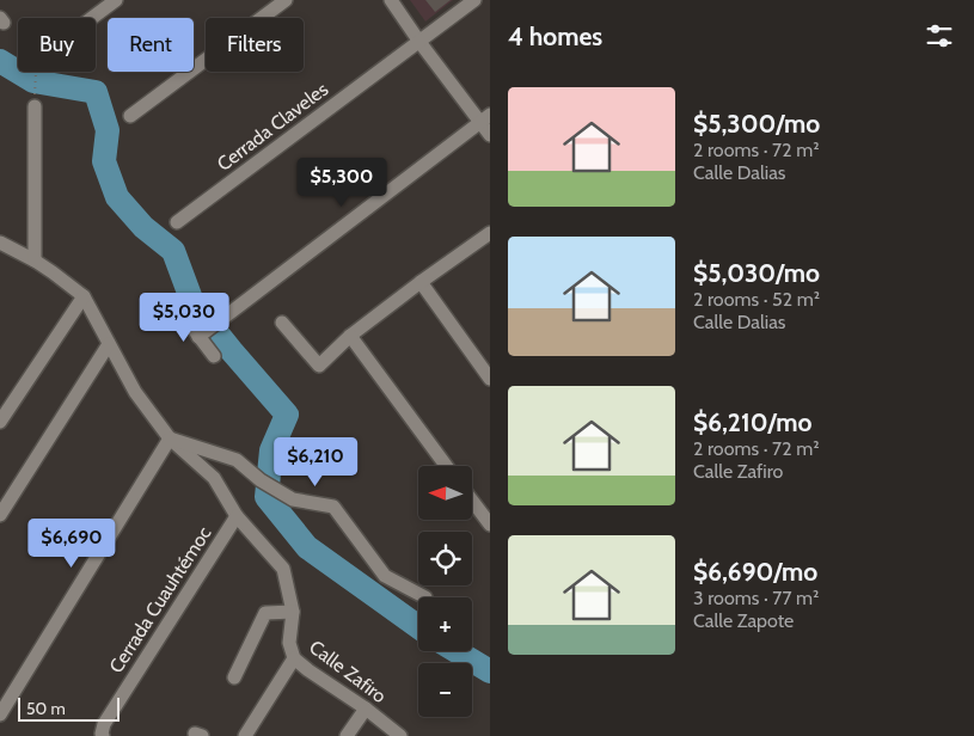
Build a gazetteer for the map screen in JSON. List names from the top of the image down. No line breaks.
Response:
{"streets":{"street":["Cerrada Claveles","Cerrada Cuauhtémoc","Calle Zafiro"]},"crossings":[["Cerrada Cuauhtémoc","Calle Zafiro"]],"scale_bar":"50 m","north":"left","page":{"heading":"4 homes","chip":["Buy","Rent","Filters"],"list":[{"name":"$5,300/mo","note":"2 rooms · 72 m² · Calle Dalias"},{"name":"$5,030/mo","note":"2 rooms · 52 m² · Calle Dalias"},{"name":"$6,210/mo","note":"2 rooms · 72 m² · Calle Zafiro"},{"name":"$6,690/mo","note":"3 rooms · 77 m² · Calle Zapote"}],"price":["$5,300","$5,030","$6,210","$6,690"],"map_buttons":["+","−"],"scale":"50 m"}}
